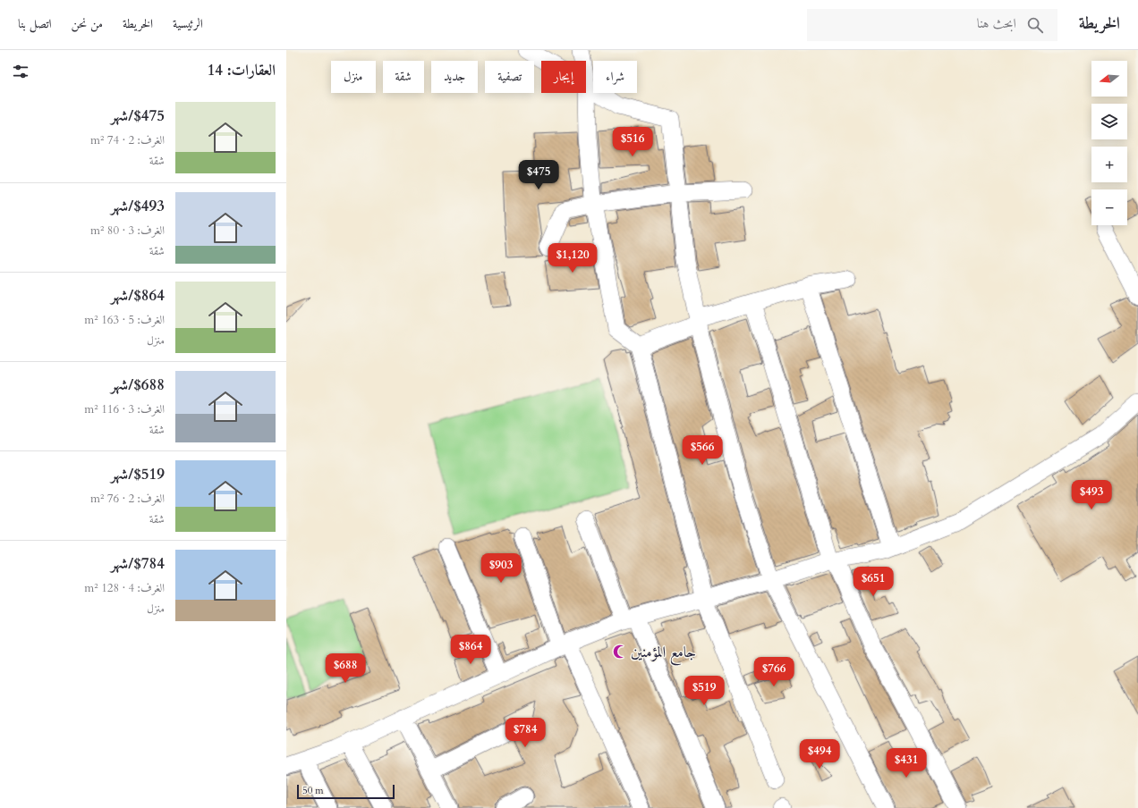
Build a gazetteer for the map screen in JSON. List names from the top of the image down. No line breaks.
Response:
{"places":{"mosque":["جامع المؤمنين"]},"scale_bar":"50 m","north":"left","page":{"header":"الخريطة","search":"ابحث هنا","nav":["الرئيسية","الخريطة","من نحن","اتصل بنا"],"heading":"العقارات: 14","map_buttons":["+","−"],"chip":["شراء","إيجار","تصفية","جديد","شقة","منزل"],"list":[{"name":"$475/شهر","note":"الغرف: 2 · 74 m² · شقة"},{"name":"$493/شهر","note":"الغرف: 3 · 80 m² · شقة"},{"name":"$864/شهر","note":"الغرف: 5 · 163 m² · منزل"},{"name":"$688/شهر","note":"الغرف: 3 · 116 m² · شقة"},{"name":"$519/شهر","note":"الغرف: 2 · 76 m² · شقة"},{"name":"$784/شهر","note":"الغرف: 4 · 128 m² · منزل"}],"price":["$516","$475","$1,120","$566","$493","$903","$651","$864","$688","$766","$519","$784","$494","$431"],"scale":"50 m"}}
